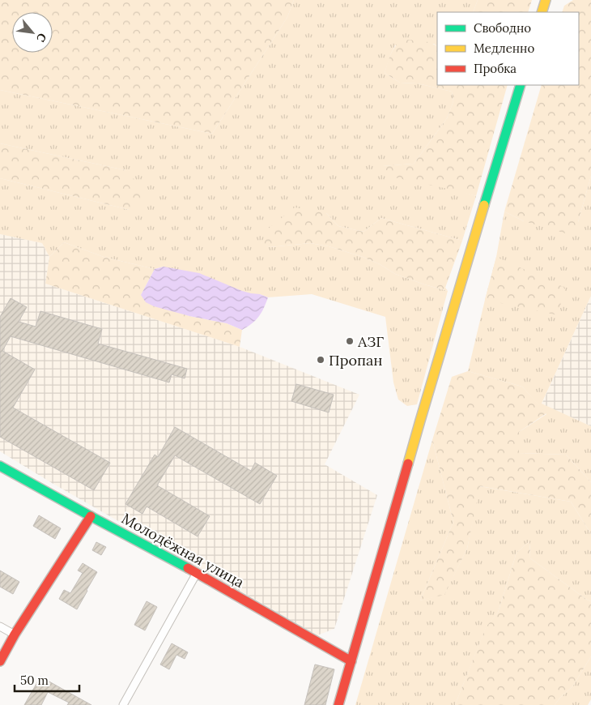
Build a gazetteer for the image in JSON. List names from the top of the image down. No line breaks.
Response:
{"streets":{"main road":["Молодёжная улица"]},"places":["АЗГ","Пропан"],"legend":["Свободно","Медленно","Пробка"],"scale_bar":"50 m","north":"bottom right"}
